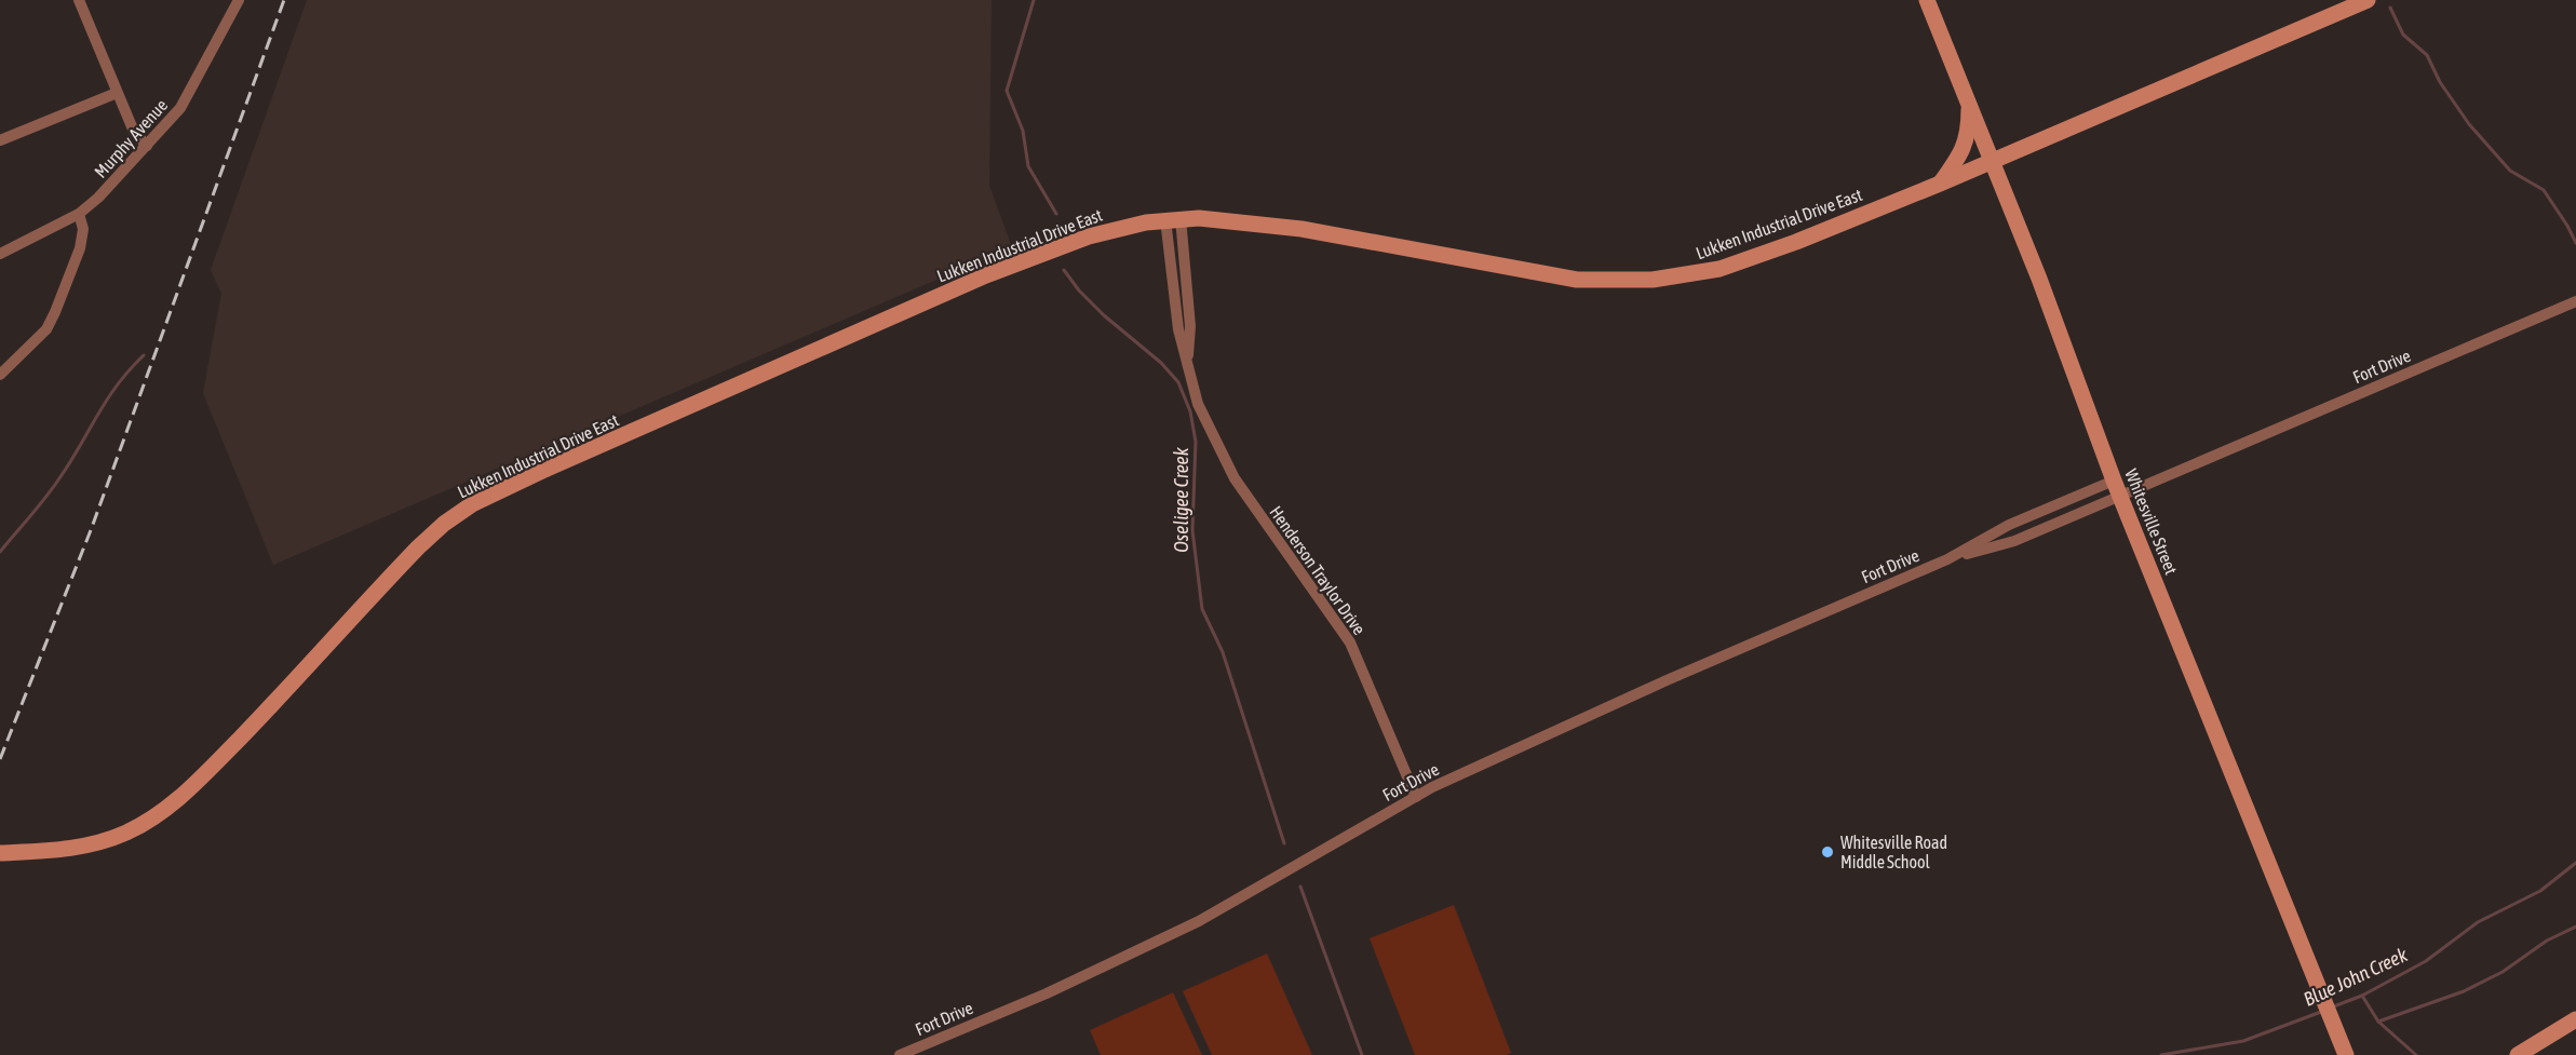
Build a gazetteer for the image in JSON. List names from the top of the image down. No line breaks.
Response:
{"streets":{"main road":["Lukken Industrial Drive East","Whitesville Street"],"street":["Murphy Avenue","Fort Drive","Henderson Traylor Drive"]},"crossings":[["Lukken Industrial Drive East","Whitesville Street"],["Lukken Industrial Drive East","Henderson Traylor Drive"],["Fort Drive","Whitesville Street"],["Fort Drive","Henderson Traylor Drive"]],"water":["Oseligee Creek","Blue John Creek"],"places":["Whitesville Road Middle School"]}
